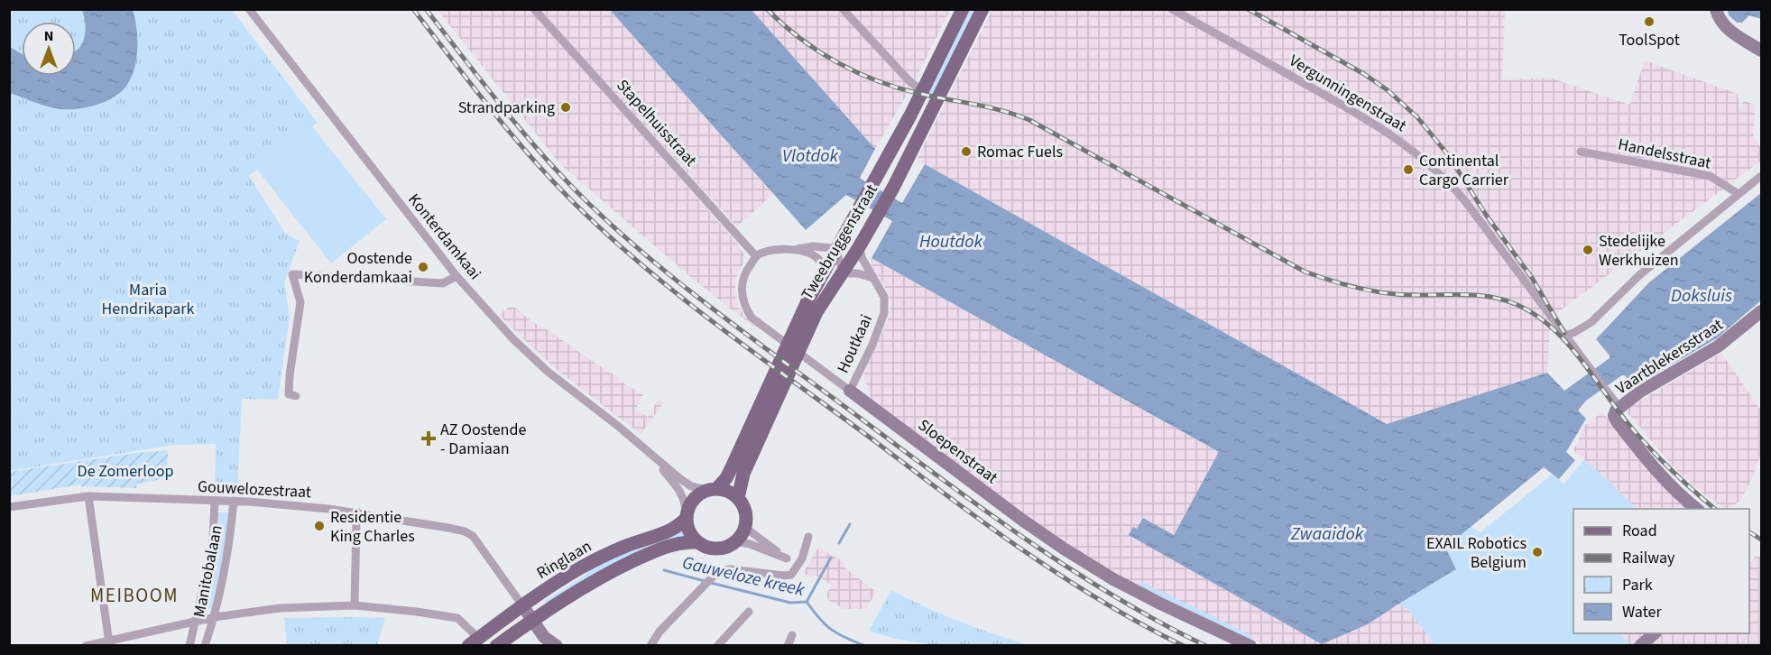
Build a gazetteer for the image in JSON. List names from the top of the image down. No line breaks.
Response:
{"streets":{"main road":["Tweebruggenstraat","Ringlaan"],"street":["Vergunningenstraat","Stapelhuisstraat","Handelsstraat","Konterdamkaai","Houtkaai","Vaartblekersstraat","Sloepenstraat","Gouwelozestraat","Manitobalaan"]},"crossings":[["Stapelhuisstraat","Sloepenstraat"],["Konterdamkaai","Tweebruggenstraat"],["Konterdamkaai","Ringlaan"],["Tweebruggenstraat","Houtkaai"],["Tweebruggenstraat","Ringlaan"],["Houtkaai","Sloepenstraat"],["Gouwelozestraat","Ringlaan"],["Gouwelozestraat","Manitobalaan"]],"districts":["MEIBOOM"],"water":["Vlotdok","Houtdok","Doksluis","Zwaaidok","Gauweloze kreek"],"parks":["Maria Hendrikapark","De Zomerloop"],"places":{"other":["ToolSpot","Strandparking","Romac Fuels","Continental Cargo Carrier","Stedelijke Werkhuizen","Oostende Konderdamkaai","Residentie King Charles","EXAIL Robotics Belgium"],"health":["AZ Oostende - Damiaan"]},"legend":["Road","Railway","Park","Water"],"north":"top"}
